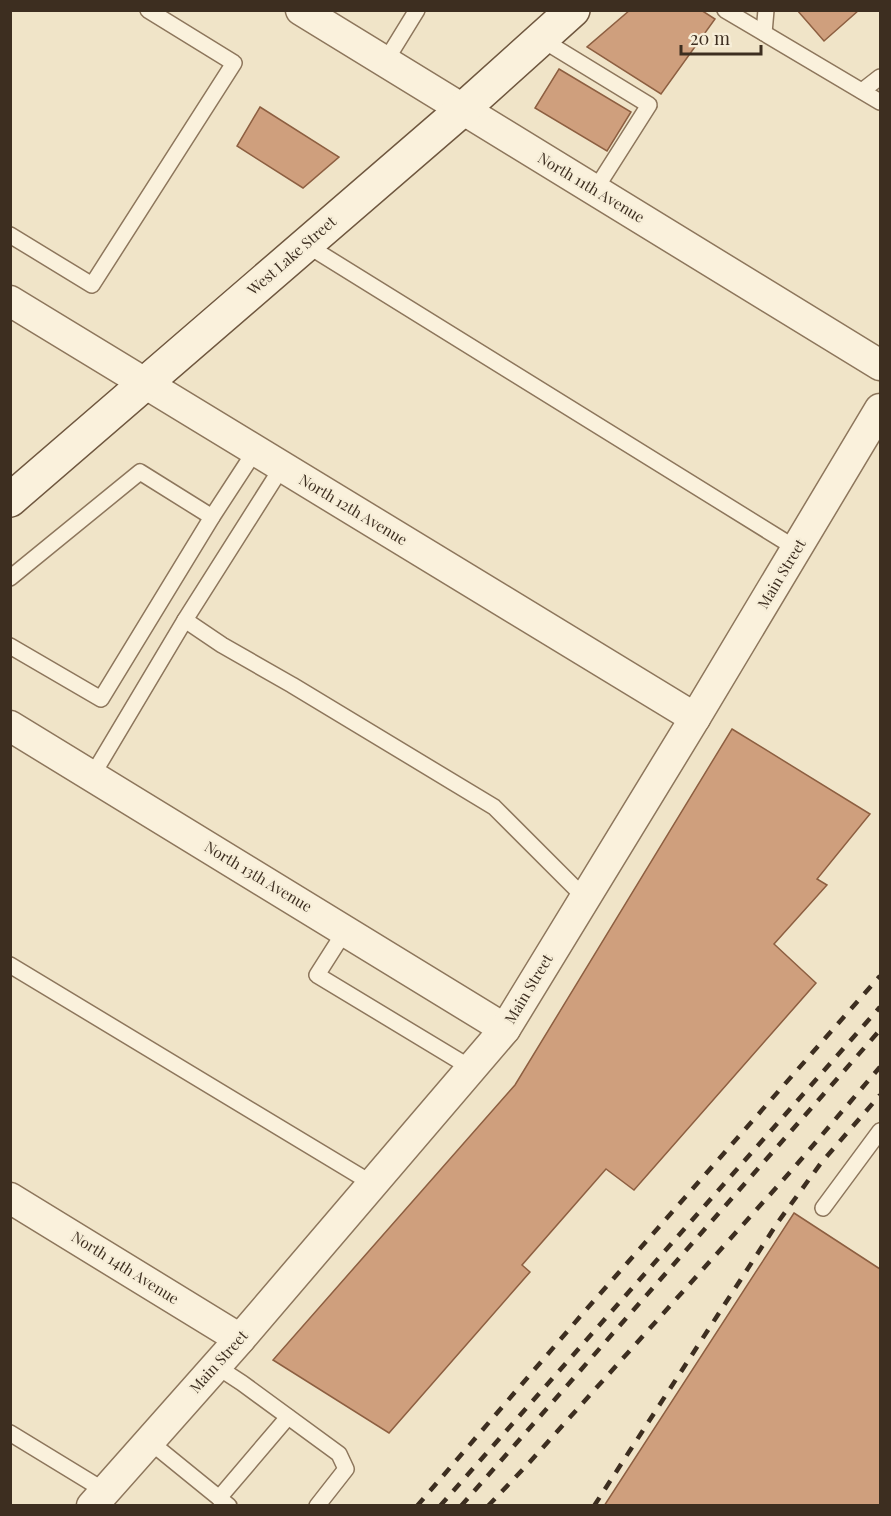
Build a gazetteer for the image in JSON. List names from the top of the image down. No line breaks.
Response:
{"streets":{"main road":["West Lake Street"],"street":["North 11th Avenue","North 12th Avenue","Main Street","North 13th Avenue","North 14th Avenue"]},"crossings":[["North 11th Avenue","West Lake Street"],["West Lake Street","North 12th Avenue"],["North 12th Avenue","Main Street"],["Main Street","North 13th Avenue"],["Main Street","North 14th Avenue"]],"scale_bar":"20 m"}
